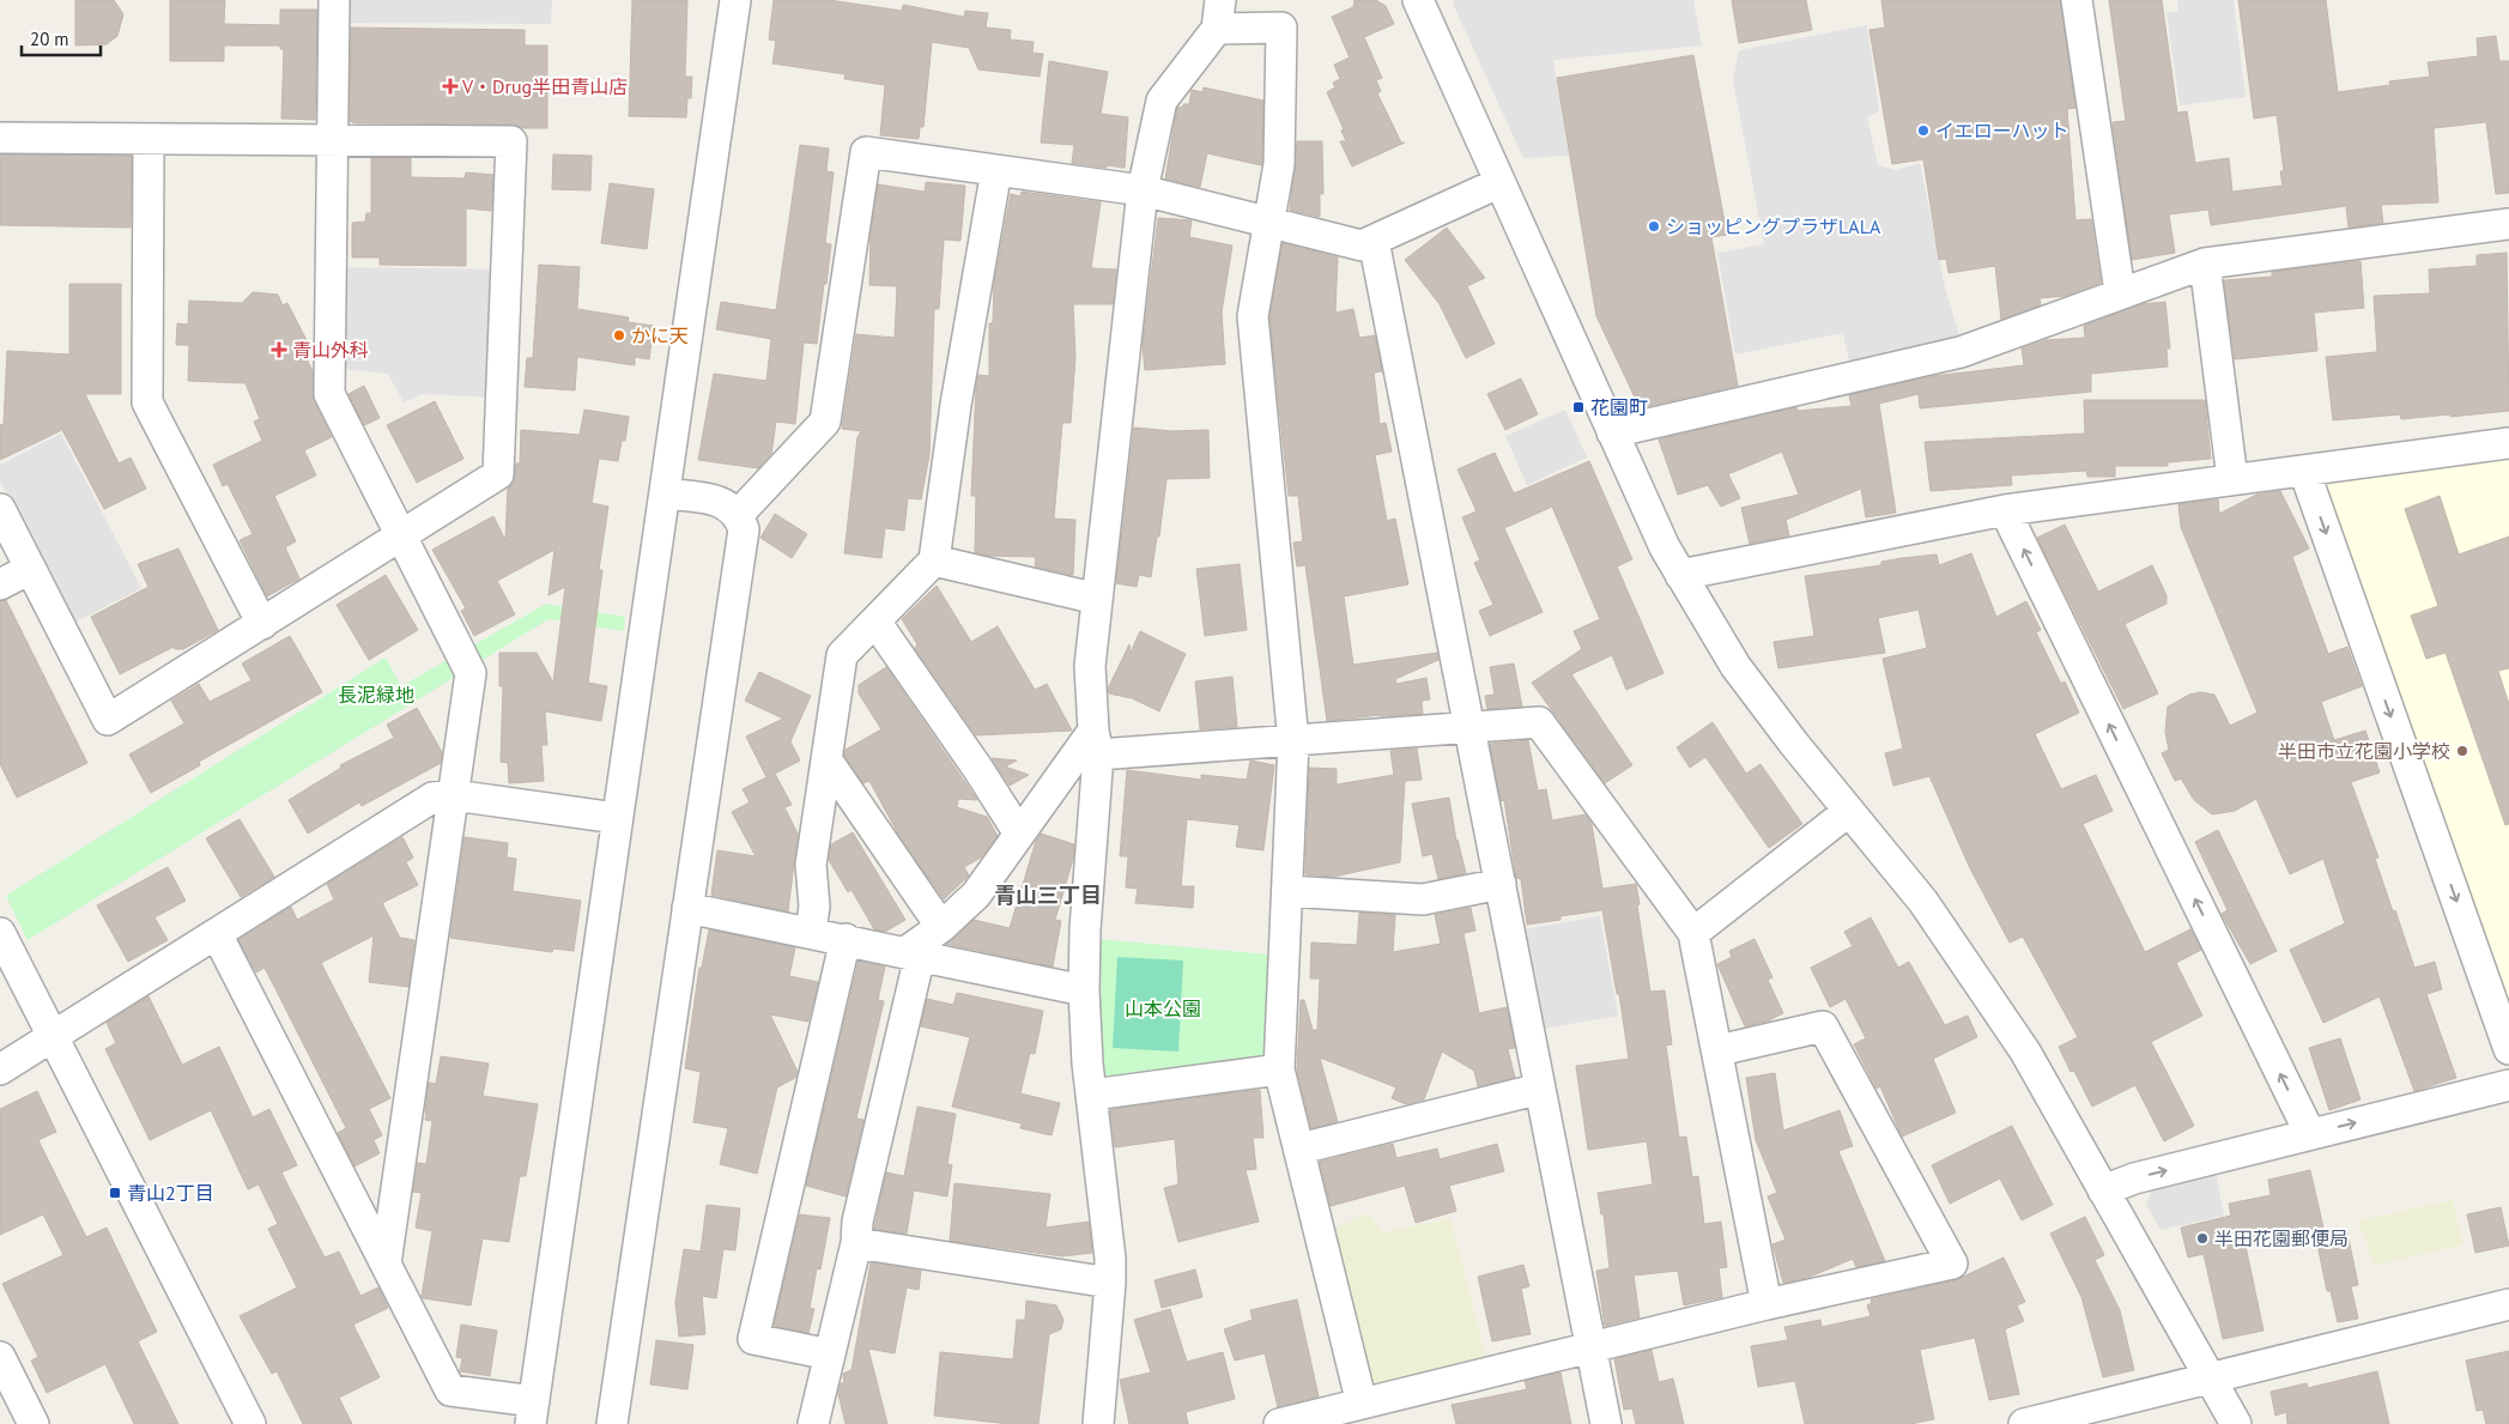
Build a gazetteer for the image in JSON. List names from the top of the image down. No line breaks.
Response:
{"districts":["青山三丁目"],"parks":["長泥緑地","山本公園"],"places":{"health":["V・Drug半田青山店","青山外科"],"other":["イエローハット","ショッピングプラザLALA","かに天","半田市立花園小学校","半田花園郵便局"],"transit":["花園町","青山2丁目"]},"scale_bar":"20 m"}
